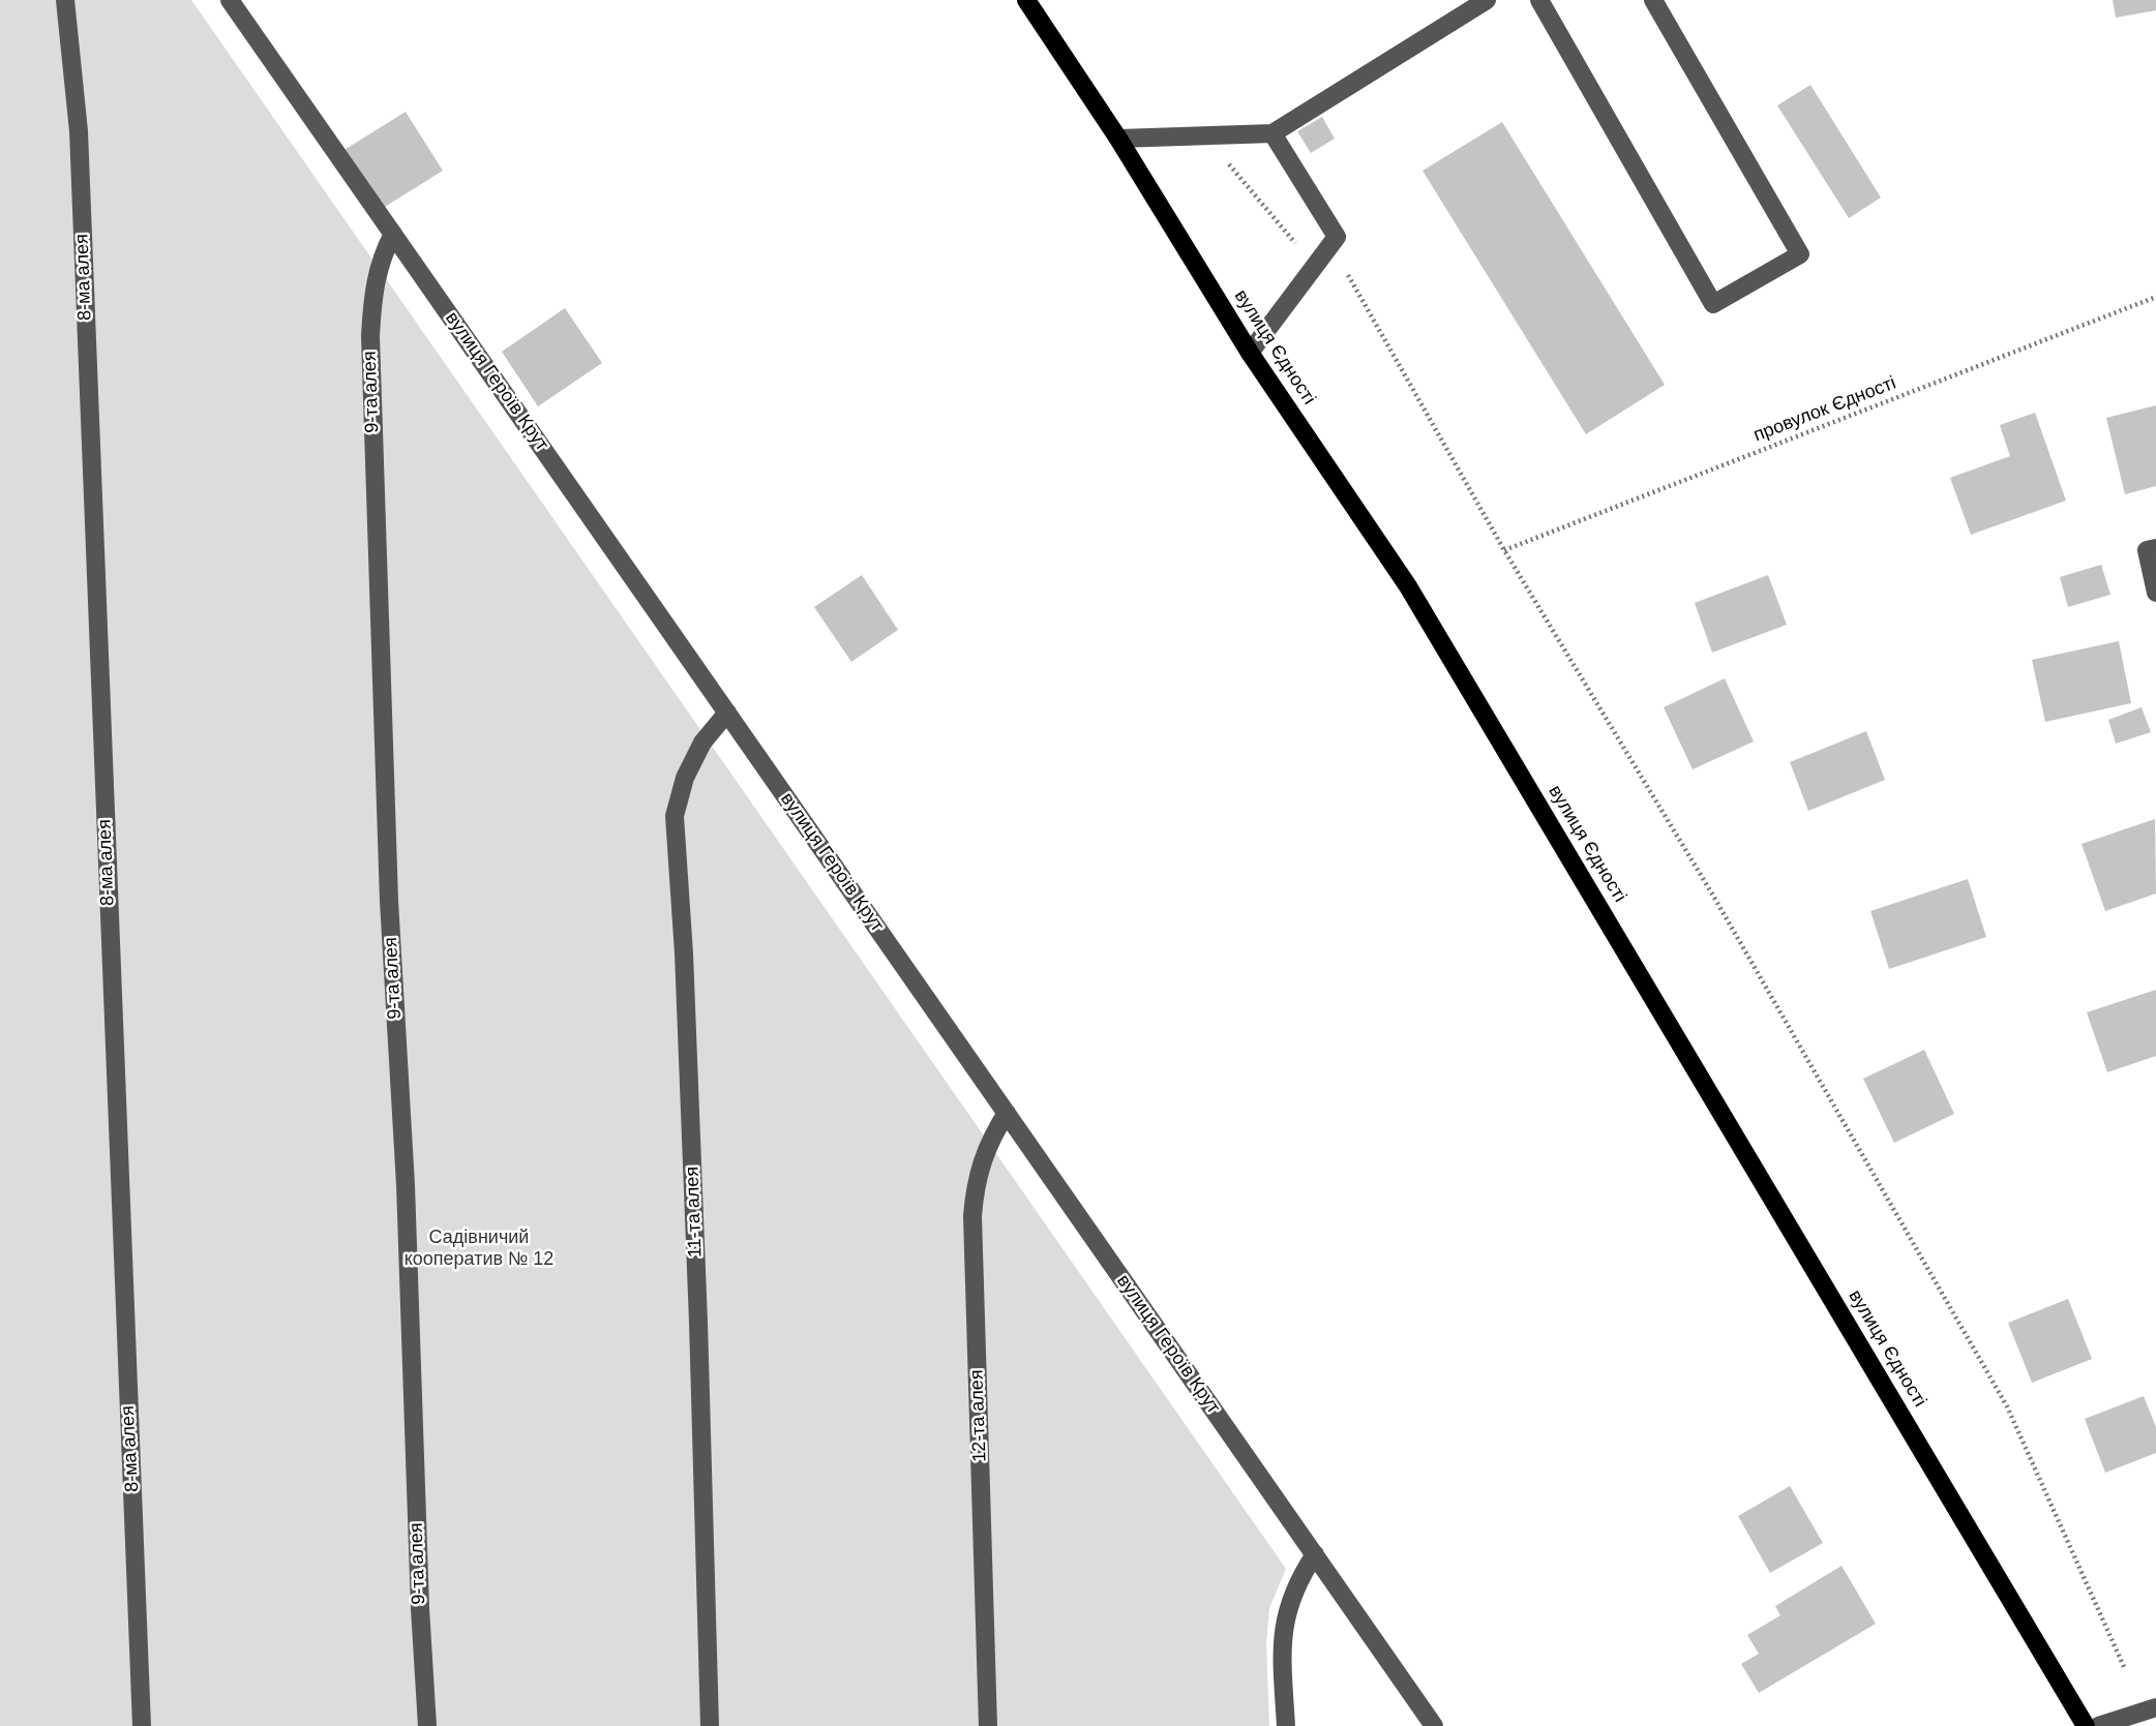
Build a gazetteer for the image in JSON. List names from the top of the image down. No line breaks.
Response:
{"streets":{"main road":["вулиця Єдності"],"street":["8-ма алея","вулиця Героїв Крут","9-та алея","11-та алея","12-та алея"],"path":["провулок Єдності"]},"crossings":[["вулиця Героїв Крут","9-та алея"],["вулиця Героїв Крут","11-та алея"],["вулиця Героїв Крут","12-та алея"]],"parks":["Садівничий кооператив № 12"]}
